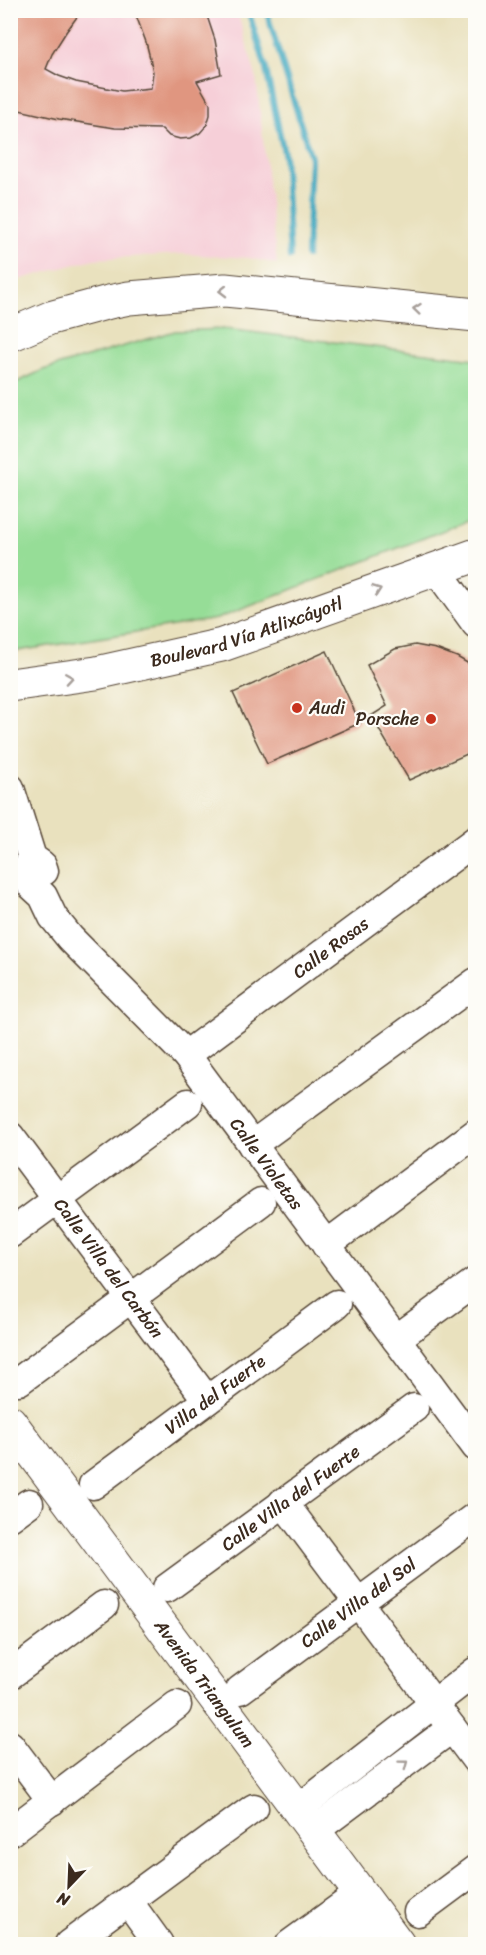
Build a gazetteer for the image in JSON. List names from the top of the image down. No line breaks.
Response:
{"streets":{"main road":["Boulevard Vía Atlixcáyotl","Avenida Triangulum"],"street":["Calle Rosas","Calle Violetas","Calle Villa del Carbón","Villa del Fuerte","Calle Villa del Fuerte","Calle Villa del Sol"]},"crossings":[["Calle Rosas","Calle Violetas"],["Calle Villa del Carbón","Villa del Fuerte"]],"one_way":["Boulevard Vía Atlixcáyotl"],"places":["Audi","Porsche"],"north":"bottom left"}
